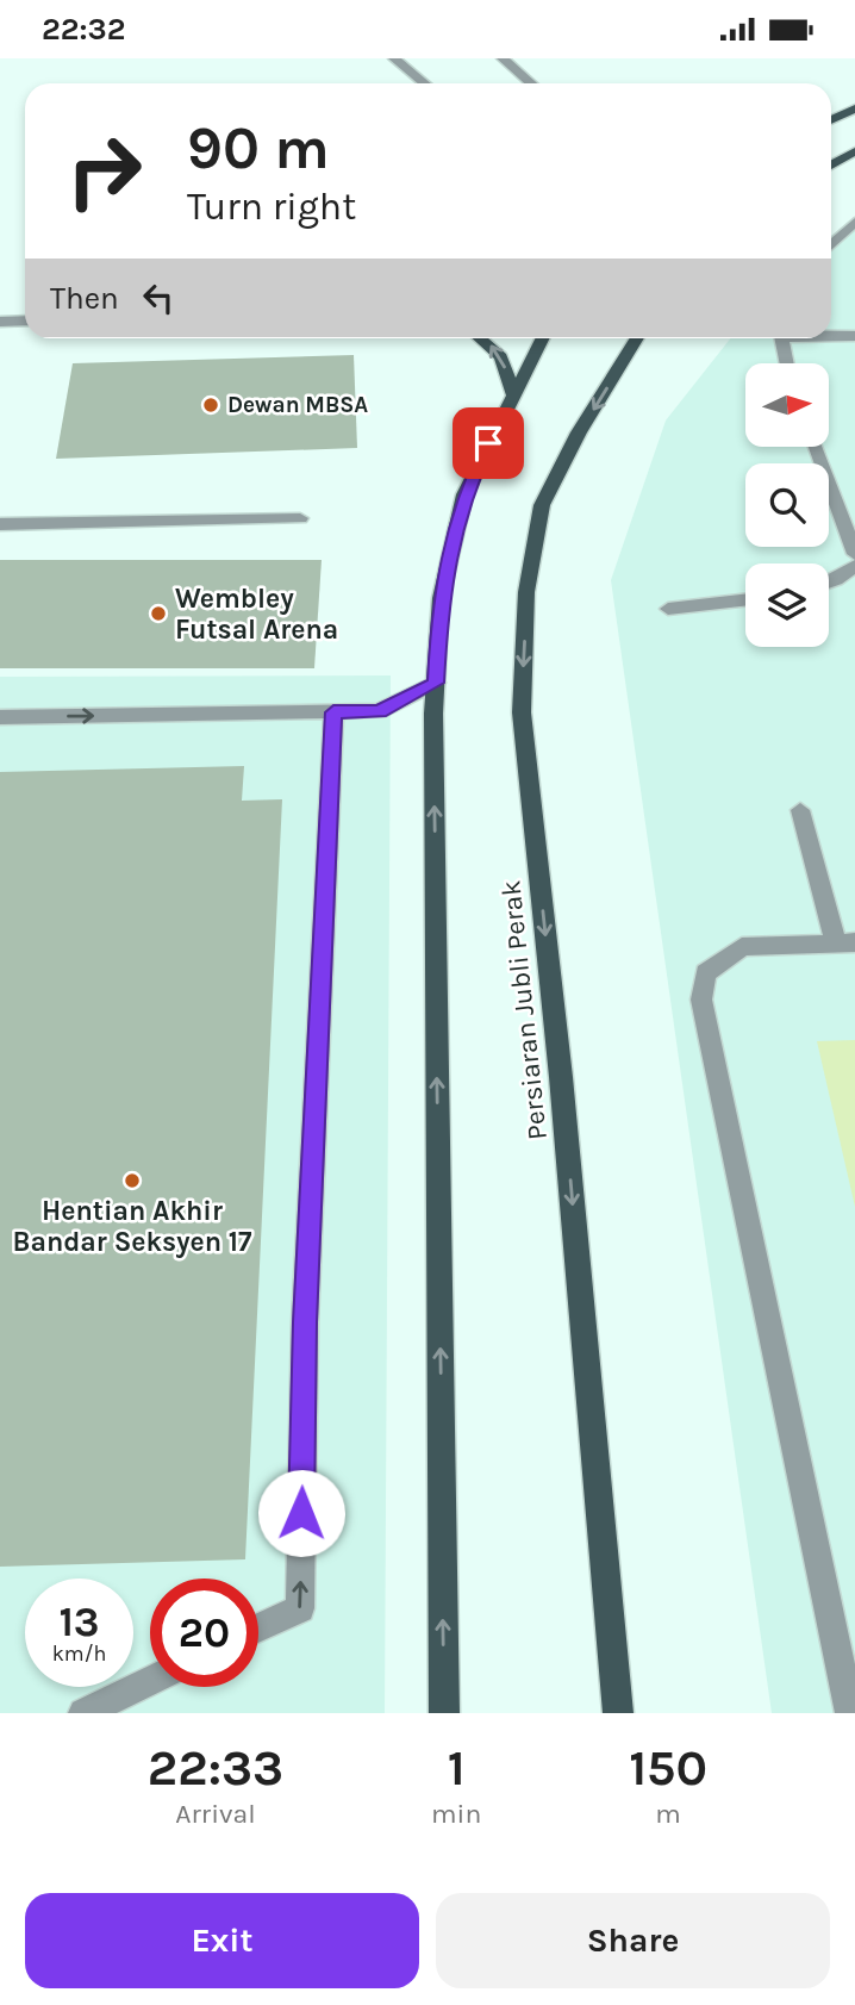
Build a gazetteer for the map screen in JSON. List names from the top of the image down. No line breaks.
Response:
{"streets":{"main road":["Persiaran Jubli Perak"]},"places":["Dewan MBSA","Wembley Futsal Arena","Hentian Akhir Bandar Seksyen 17"],"north":"right","page":{"status":"22:32","turn":["90 m","Turn right"],"then":"Then","speed":"13 km/h","limit":"20","eta":["22:33","Arrival","1","min","150","m"],"buttons":["Exit","Share"]}}
